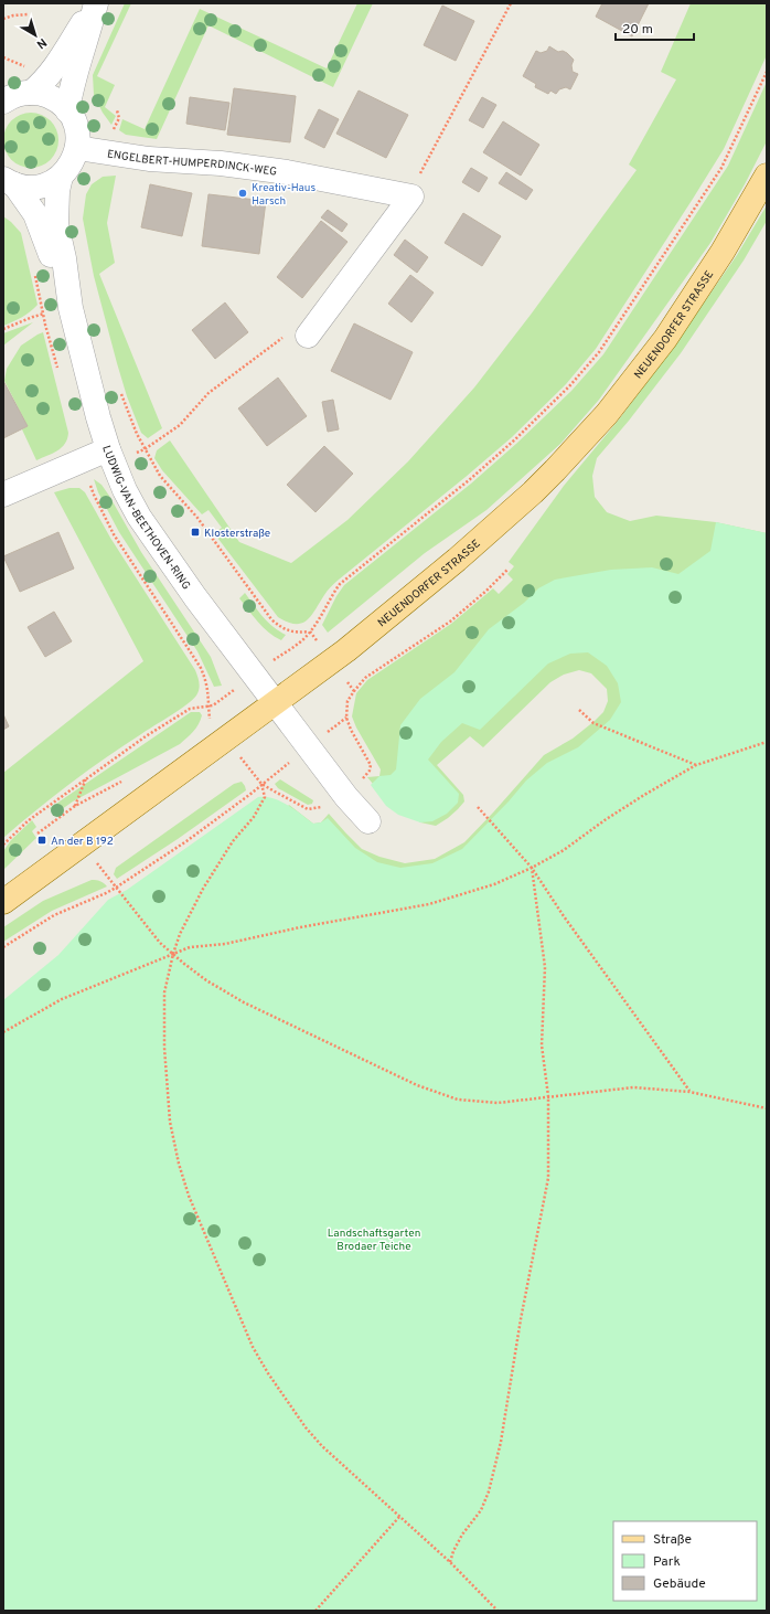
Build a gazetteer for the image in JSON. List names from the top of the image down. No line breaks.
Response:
{"streets":{"main road":["NEUENDORFER STRASSE"],"street":["ENGELBERT-HUMPERDINCK-WEG","LUDWIG-VAN-BEETHOVEN-RING"]},"crossings":[["ENGELBERT-HUMPERDINCK-WEG","LUDWIG-VAN-BEETHOVEN-RING"],["NEUENDORFER STRASSE","LUDWIG-VAN-BEETHOVEN-RING"]],"parks":["Landschaftsgarten Brodaer Teiche"],"places":{"other":["Kreativ-Haus Harsch"],"transit":["Klosterstraße","An der B 192"]},"legend":["Straße","Park","Gebäude"],"scale_bar":"20 m","north":"bottom right"}
